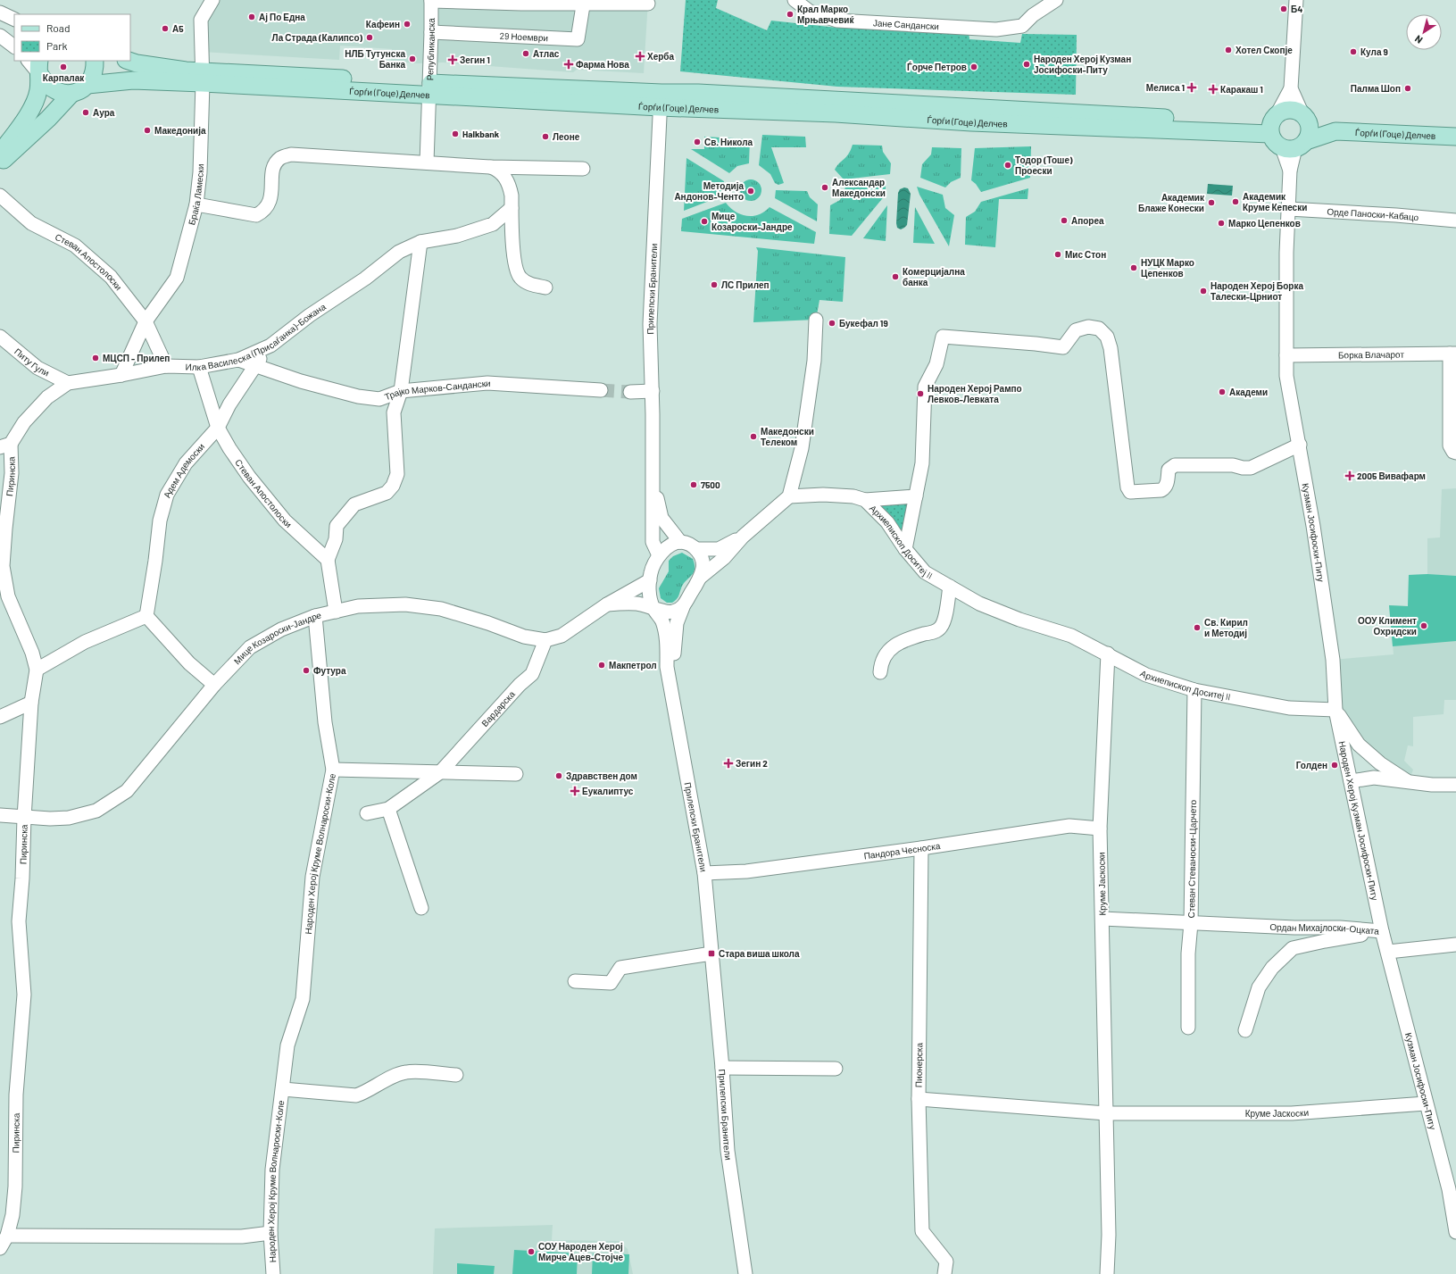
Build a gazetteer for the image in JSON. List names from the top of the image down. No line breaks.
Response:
{"streets":{"main road":["Ѓорѓи (Гоце) Делчев"],"street":["Јане Сандански","29 Ноември","Републиканска","Браќа Ламески","Орде Паноски-Кабацо","Стеван Апостолоски","Прилепски Бранители","Илка Василеска (Присаѓанка)-Божана","Борка Влачарот","Питу Гули","Трајко Марков-Сандански","Адем Адемоски","Пиринска","Кузман Јосифоски-Питу","Архиепископ Доситеј II","Мице Козароски-Јандре","Вардарска","Народен Херој Кузман Јосифоски-Питу","Пандора Чесноска","Народен Херој Круме Волнароски-Коле","Стеван Стеваноски-Царчето","Круме Јаскоски","Ордан Михајлоски-Оцката","Пионерска"]},"crossings":[["29 Ноември","Републиканска"],["Републиканска","Ѓорѓи (Гоце) Делчев"],["Ѓорѓи (Гоце) Делчев","Браќа Ламески"],["Ѓорѓи (Гоце) Делчев","Прилепски Бранители"],["Браќа Ламески","Стеван Апостолоски"],["Браќа Ламески","Илка Василеска (Присаѓанка)-Божана"],["Стеван Апостолоски","Илка Василеска (Присаѓанка)-Божана"],["Стеван Апостолоски","Адем Адемоски"],["Прилепски Бранители","Мице Козароски-Јандре"],["Прилепски Бранители","Пандора Чесноска"],["Илка Василеска (Присаѓанка)-Божана","Питу Гули"],["Илка Василеска (Присаѓанка)-Божана","Трајко Марков-Сандански"],["Илка Василеска (Присаѓанка)-Божана","Адем Адемоски"],["Илка Василеска (Присаѓанка)-Божана","Пиринска"],["Борка Влачарот","Кузман Јосифоски-Питу"],["Трајко Марков-Сандански","Адем Адемоски"],["Пиринска","Мице Козароски-Јандре"],["Кузман Јосифоски-Питу","Архиепископ Доситеј II"],["Кузман Јосифоски-Питу","Народен Херој Кузман Јосифоски-Питу"],["Кузман Јосифоски-Питу","Круме Јаскоски"],["Кузман Јосифоски-Питу","Ордан Михајлоски-Оцката"],["Архиепископ Доситеј II","Народен Херој Кузман Јосифоски-Питу"],["Архиепископ Доситеј II","Стеван Стеваноски-Царчето"],["Архиепископ Доситеј II","Круме Јаскоски"],["Мице Козароски-Јандре","Вардарска"],["Мице Козароски-Јандре","Народен Херој Круме Волнароски-Коле"],["Народен Херој Кузман Јосифоски-Питу","Ордан Михајлоски-Оцката"],["Пандора Чесноска","Круме Јаскоски"],["Пандора Чесноска","Пионерска"],["Стеван Стеваноски-Царчето","Ордан Михајлоски-Оцката"],["Круме Јаскоски","Ордан Михајлоски-Оцката"],["Круме Јаскоски","Пионерска"]],"places":{"other":["Б4","Крал Марко Мрњавчевиќ","Ај По Една","Кафеин","А5","Ла Страда (Калипсо)","Хотел Скопје","Кула 9","Атлас","НЛБ Тутунска Банка","Народен Херој Кузман Јосифоски-Питу","Карпалак","Ѓорче Петров","Палма Шоп","Аура","Македонија","Halkbank","Леоне","Св. Никола","Тодор (Тоше) Проески","Александар Македонски","Методија Андонов-Ченто","Академик Круме Кепески","Академик Блаже Конески","Апореа","Мице Козароски-Јандре","Марко Цепенков","Мис Стон","НУЦК Марко Цепенков","Комерцијална банка","ЛС Прилеп","Народен Херој Борка Талески-Црниот","Букефал 19","МЦСП - Прилеп","Академи","Народен Херој Рампо Левков-Левката","Македонски Телеком","7500","ООУ Климент Охридски","Св. Кирил и Методиј","Макпетрол","Футура","Голден","Здравствен дом","СОУ Народен Херој Мирче Ацев-Стојче"],"health":["Херба","Зегин 1","Фарма Нова","Мелиса 1","Каракаш 1","2005 Вивафарм","Зегин 2","Еукалиптус"],"transit":["Стара виша школа"]},"legend":["Road","Park"],"north":"bottom left"}
